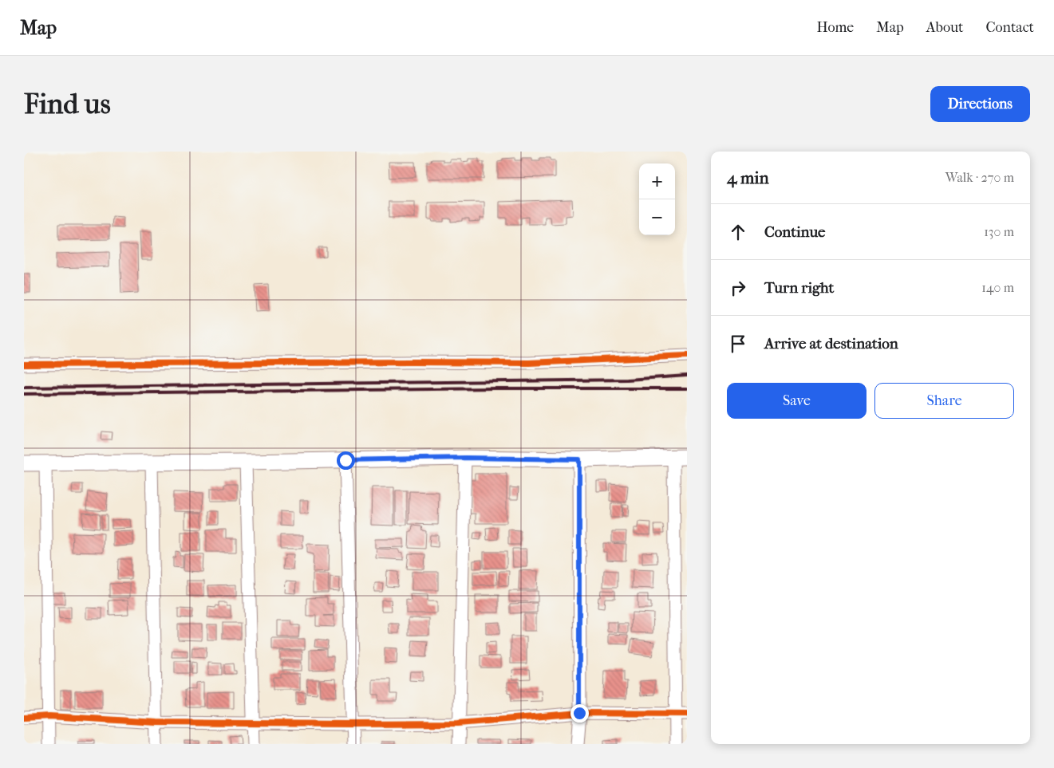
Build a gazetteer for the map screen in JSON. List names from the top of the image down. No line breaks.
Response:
{"page":{"header":"Map","nav":["Home","Map","About","Contact"],"buttons":["Directions",["Save","Share"]],"title":"Find us","heading":["4 min","Walk · 270 m"],"map_buttons":["+","−"],"list":[["Continue","130 m"],["Turn right","140 m"],"Arrive at destination"]}}
